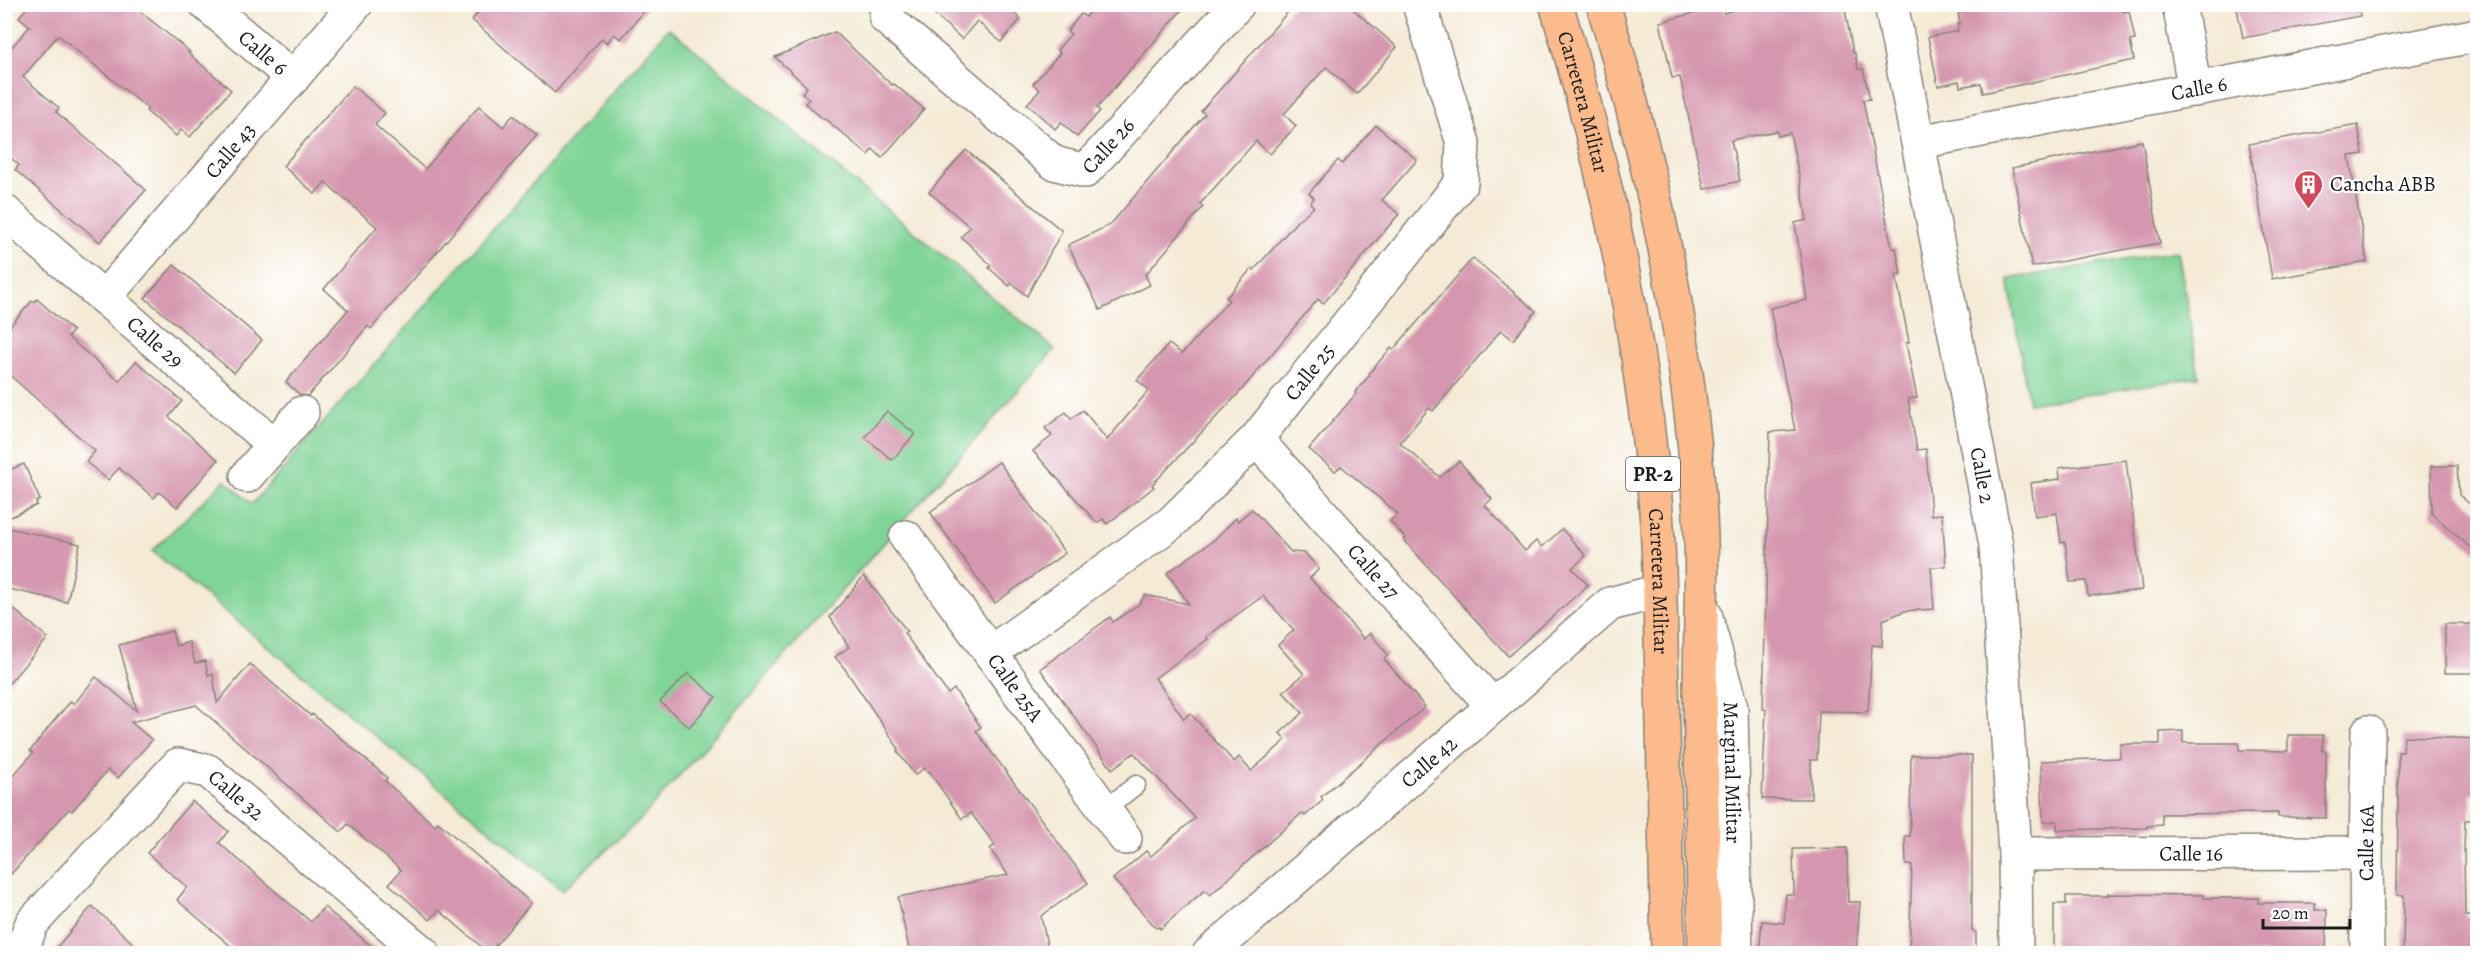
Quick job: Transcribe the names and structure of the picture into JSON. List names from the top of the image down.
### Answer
{
  "streets": {
    "main road": ["Carretera Militar", "PR-2"],
    "street": [
      "Calle 6",
      "Calle 26",
      "Calle 43",
      "Calle 29",
      "Calle 25",
      "Calle 2",
      "Calle 27",
      "Calle 25A",
      "Calle 42",
      "Marginal Militar",
      "Calle 32",
      "Calle 16A",
      "Calle 16"
    ]
  },
  "crossings": [
    ["Calle 6", "Calle 43"],
    ["Calle 6", "Calle 2"],
    ["Carretera Militar", "Calle 42"],
    ["Carretera Militar", "Marginal Militar"],
    ["Calle 43", "Calle 29"],
    ["Calle 25", "Calle 27"],
    ["Calle 25", "Calle 25A"],
    ["Calle 2", "Calle 16"],
    ["Calle 27", "Calle 42"],
    ["Calle 16A", "Calle 16"]
  ],
  "places": {
    "building": ["Cancha ABB"]
  },
  "scale_bar": "20 m"
}
